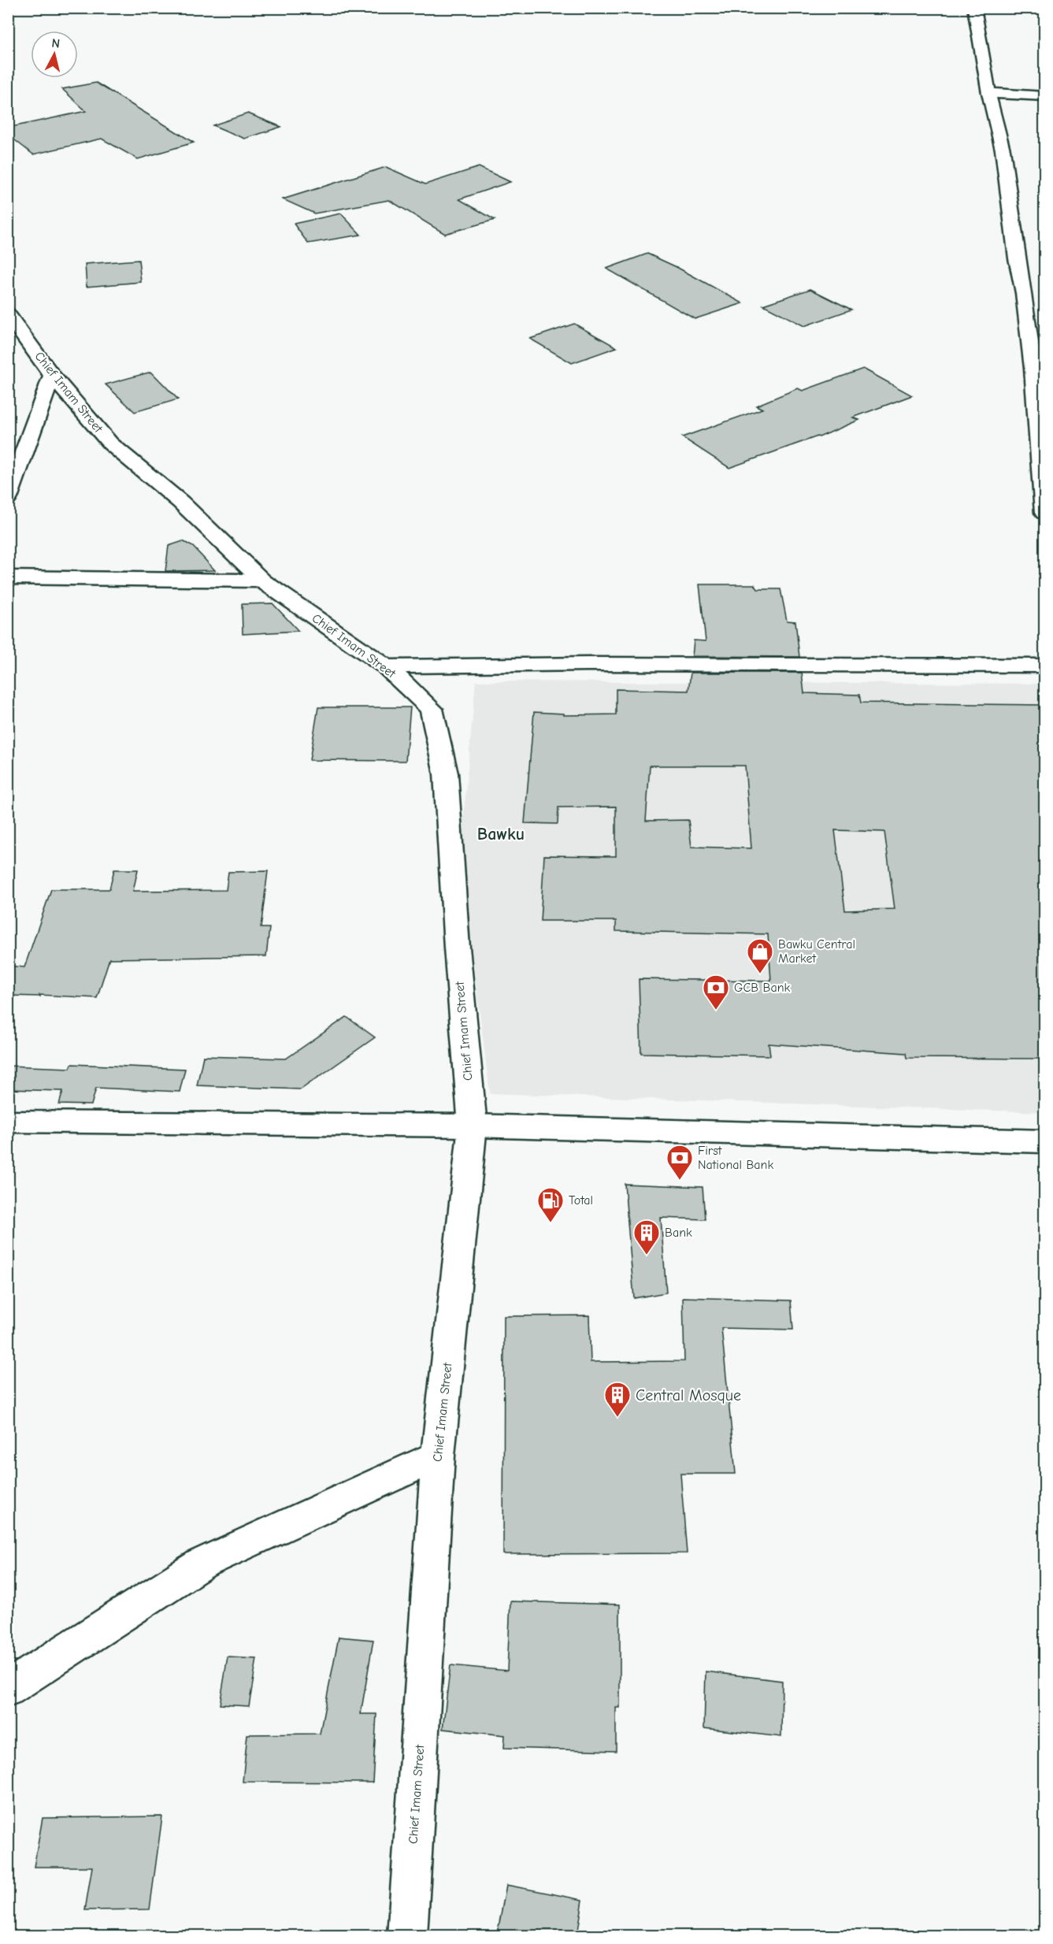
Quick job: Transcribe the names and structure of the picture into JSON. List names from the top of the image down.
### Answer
{
  "streets": {
    "main road": ["Chief Imam Street"]
  },
  "districts": ["Bawku"],
  "places": {
    "shop": ["Bawku Central Market"],
    "bank": ["GCB Bank", "First National Bank"],
    "fuel station": ["Total"],
    "building": ["Bank", "Central Mosque"]
  },
  "north": "top"
}
